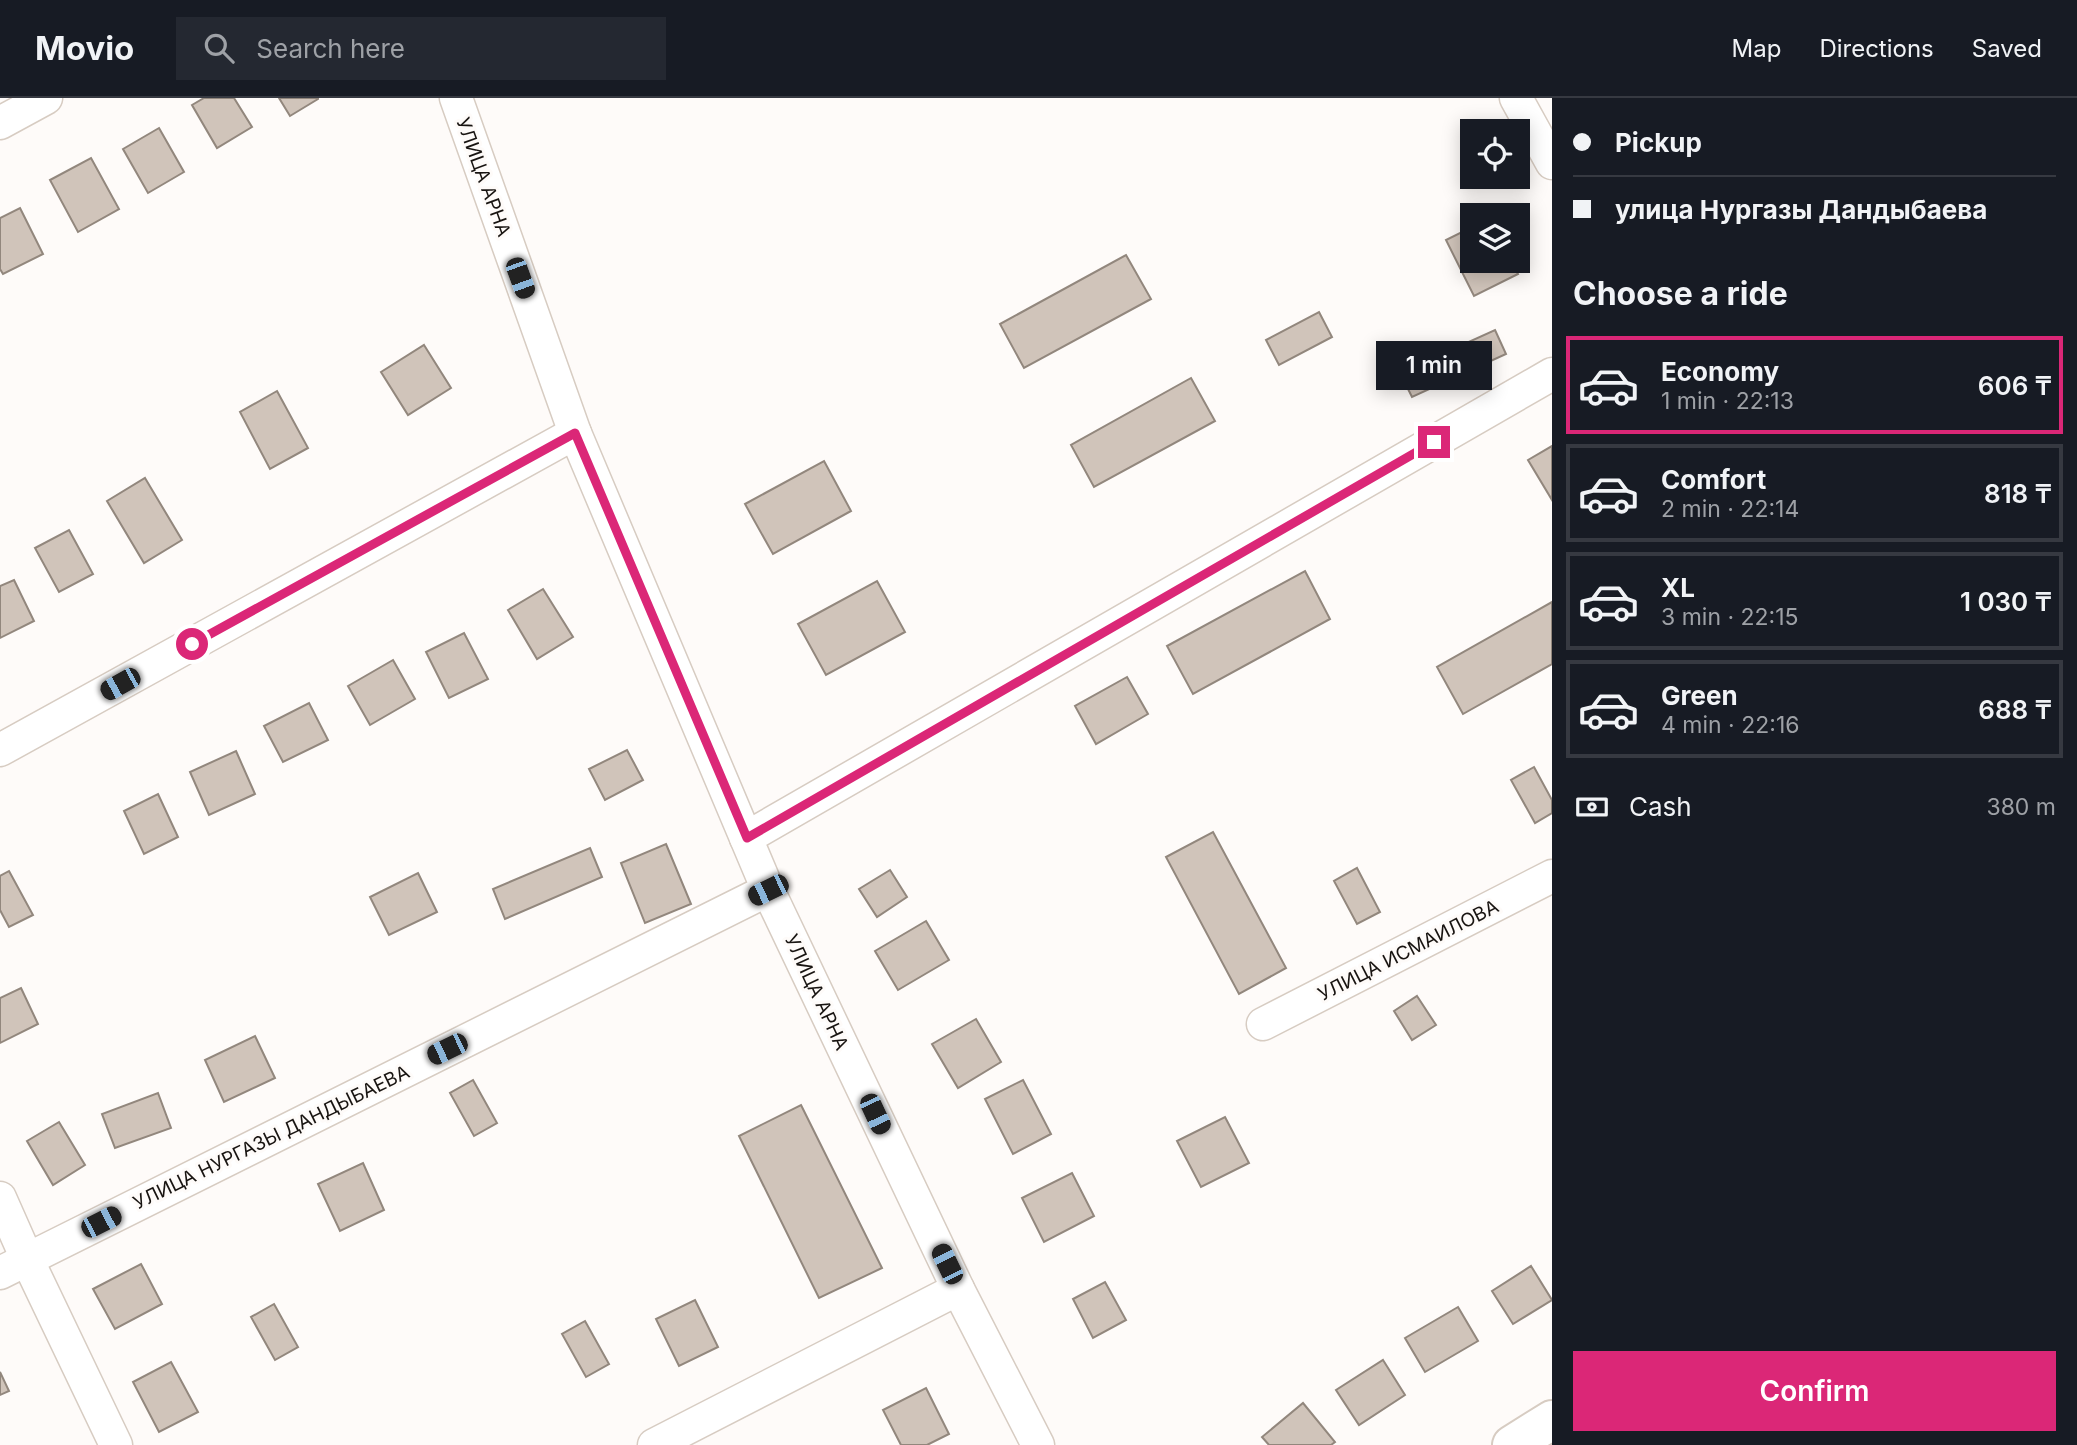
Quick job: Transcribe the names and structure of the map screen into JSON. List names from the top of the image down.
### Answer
{
  "streets": {
    "street": ["УЛИЦА АРНА", "УЛИЦА ИСМАИЛОВА", "УЛИЦА НУРГАЗЫ ДАНДЫБАЕВА"]
  },
  "crossings": [
    ["УЛИЦА АРНА", "УЛИЦА НУРГАЗЫ ДАНДЫБАЕВА"]
  ],
  "page": {
    "header": "Movio",
    "search": "Search here",
    "nav": ["Map", "Directions", "Saved"],
    "banner": ["Pickup", "улица Нургазы Дандыбаева"],
    "heading": "Choose a ride",
    "list": [
      {
        "name": "Economy",
        "note": "1 min · 22:13",
        "value": "606 ₸"
      },
      {
        "name": "Comfort",
        "note": "2 min · 22:14",
        "value": "818 ₸"
      },
      {
        "name": "XL",
        "note": "3 min · 22:15",
        "value": "1 030 ₸"
      },
      {
        "name": "Green",
        "note": "4 min · 22:16",
        "value": "688 ₸"
      }
    ],
    "bubble": "1 min",
    "pay": ["Cash", "380 m"],
    "buttons": "Confirm"
  }
}
